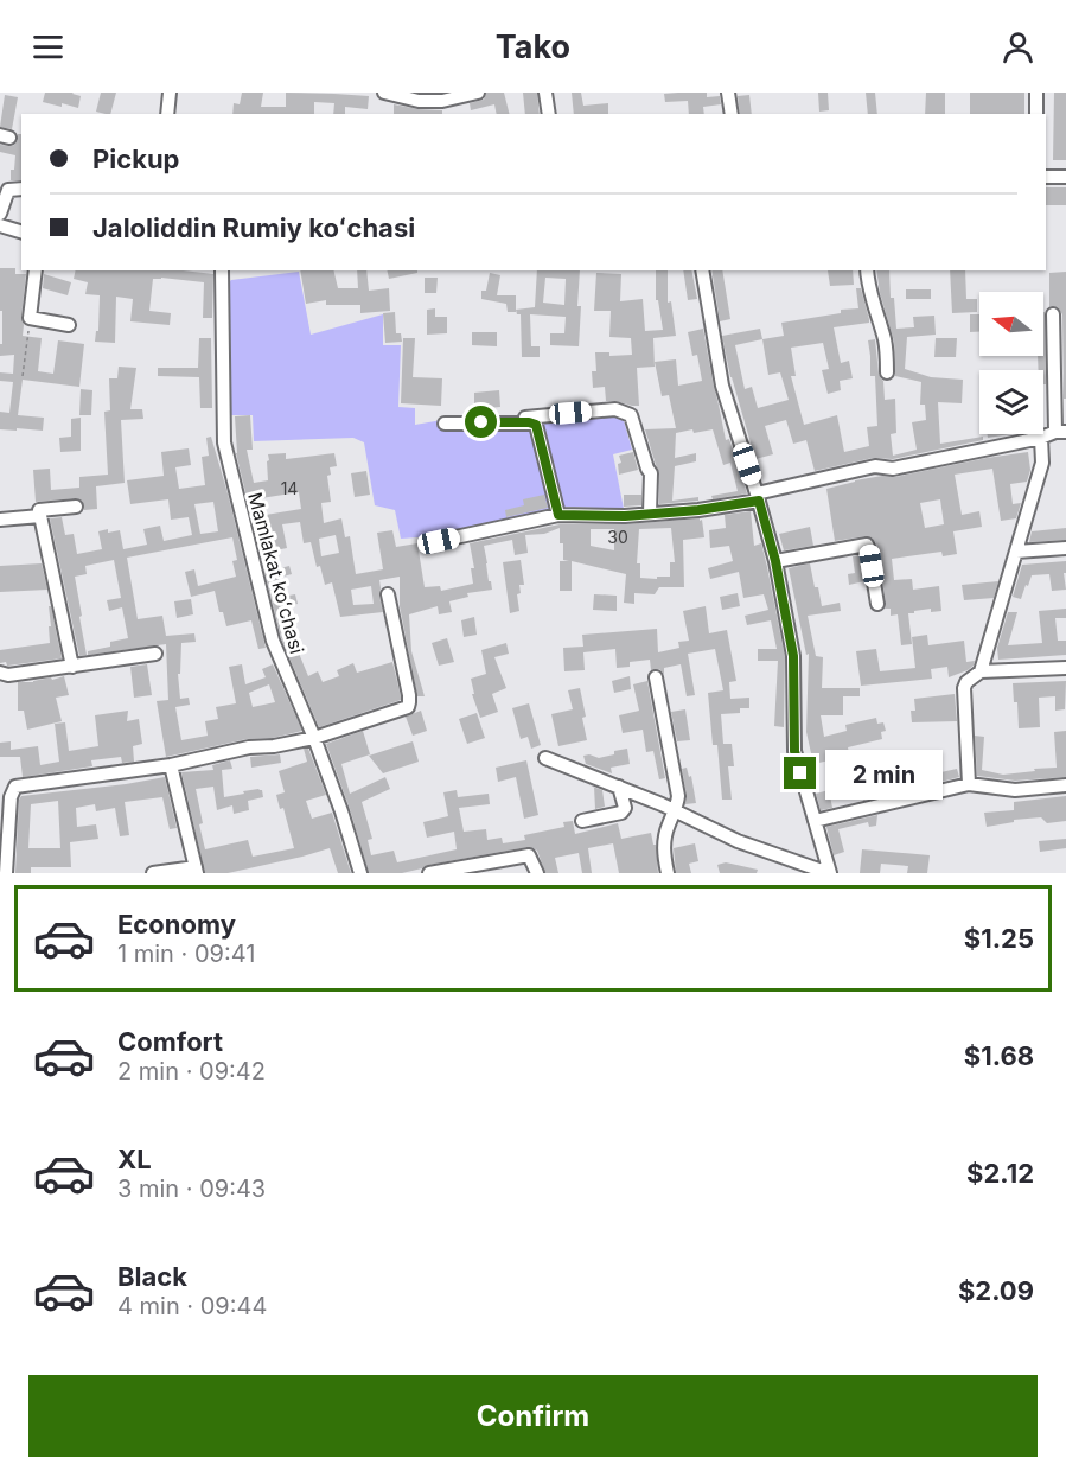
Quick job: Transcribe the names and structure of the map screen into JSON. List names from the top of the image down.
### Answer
{
  "streets": {
    "street": ["Mamlakat koʻchasi"]
  },
  "house_numbers": ["14", "30"],
  "north": "left",
  "page": {
    "header": "Tako",
    "banner": ["Pickup", "Jaloliddin Rumiy koʻchasi"],
    "bubble": "2 min",
    "list": [
      {
        "name": "Economy",
        "note": "1 min · 09:41",
        "value": "$1.25"
      },
      {
        "name": "Comfort",
        "note": "2 min · 09:42",
        "value": "$1.68"
      },
      {
        "name": "XL",
        "note": "3 min · 09:43",
        "value": "$2.12"
      },
      {
        "name": "Black",
        "note": "4 min · 09:44",
        "value": "$2.09"
      }
    ],
    "buttons": "Confirm"
  }
}
